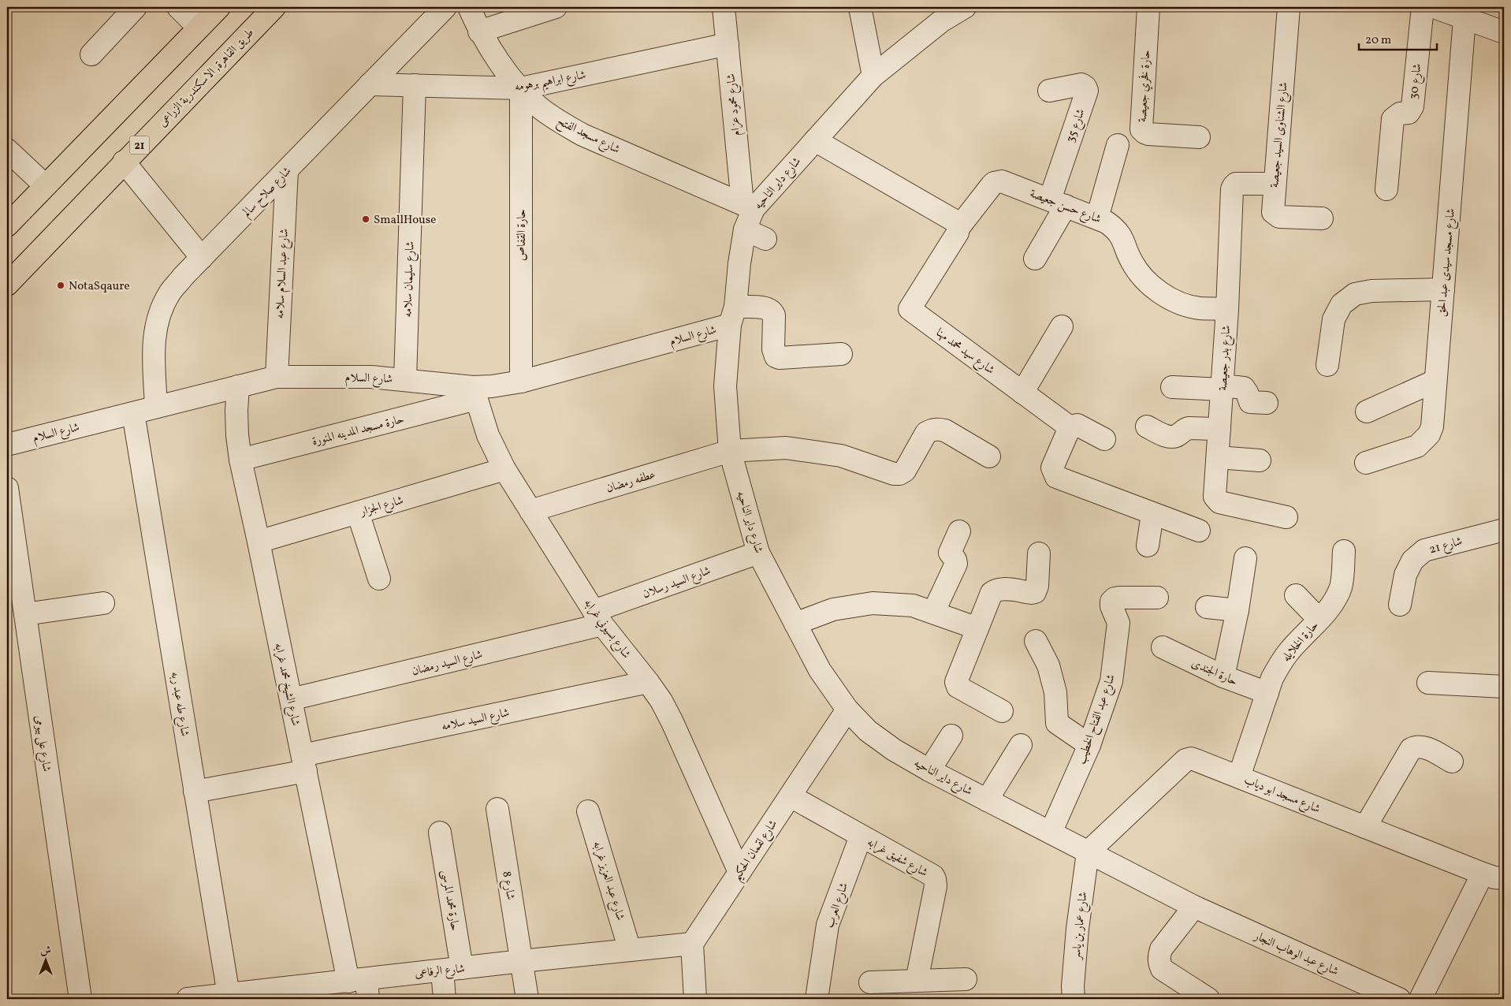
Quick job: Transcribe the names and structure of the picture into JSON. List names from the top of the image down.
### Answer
{
  "streets": {
    "highway": ["طريق القاهرة, الاسكندرية الزراعى", "21"],
    "street": [
      "شارع ابراهيم برهومه",
      "شارع 30",
      "حارة فخري جعيصة",
      "شارع محمود عزام",
      "شارع 35",
      "شارع مسجد الفتح",
      "شارع الشناوى السيد جعيصة",
      "شارع داير الناحيه",
      "شارع صلاح سالم",
      "شارع حسن جعيصة",
      "حارة القفاص",
      "شارع مسجد سيدى عبد الحق",
      "شارع عبد السلام سلامه",
      "شارع سليمان سلامه",
      "شارع السلام",
      "شارع سيد محمد مهنا",
      "شارع بدر جعيصة",
      "حارة مسجد المدينه المنورة",
      "عطفه رمضان",
      "شارع الجزار",
      "شارع 21",
      "شارع السيد رسلان",
      "شارع بسيوني غرابه",
      "حارة الخلايله",
      "شارع السيد رمضان",
      "حارة الجندى",
      "شارع الشيخ محمد غرابه",
      "شارع طه عبد ربه",
      "شارع السيد سلامه",
      "شارع عبد الفتاح الخطيب",
      "شارع على بيومى",
      "شارع مسجد ابو دياب",
      "شارع لقمان الحكيم",
      "شارع شفيق غرابه",
      "شارع عبد العزيز غرابه",
      "شارع 8",
      "حارة محمد المرسى",
      "شارع العرب",
      "شارع عمار بن ياسر",
      "شارع عبد الوهاب النجار",
      "شارع الرفاعى"
    ]
  },
  "crossings": [
    ["شارع ابراهيم برهومه", "شارع محمود عزام"],
    ["شارع ابراهيم برهومه", "شارع مسجد الفتح"],
    ["شارع ابراهيم برهومه", "شارع صلاح سالم"],
    ["شارع ابراهيم برهومه", "حارة القفاص"],
    ["شارع ابراهيم برهومه", "شارع سليمان سلامه"],
    ["شارع محمود عزام", "شارع مسجد الفتح"],
    ["شارع محمود عزام", "شارع داير الناحيه"],
    ["شارع 35", "شارع حسن جعيصة"],
    ["شارع مسجد الفتح", "شارع داير الناحيه"],
    ["شارع مسجد الفتح", "حارة القفاص"],
    ["شارع الشناوى السيد جعيصة", "شارع بدر جعيصة"],
    ["شارع داير الناحيه", "شارع السلام"],
    ["شارع داير الناحيه", "عطفه رمضان"],
    ["شارع داير الناحيه", "شارع السيد رسلان"],
    ["شارع داير الناحيه", "شارع عبد الفتاح الخطيب"],
    ["شارع داير الناحيه", "شارع مسجد ابو دياب"],
    ["شارع داير الناحيه", "شارع لقمان الحكيم"],
    ["شارع داير الناحيه", "شارع عمار بن ياسر"],
    ["شارع داير الناحيه", "شارع عبد الوهاب النجار"],
    ["شارع صلاح سالم", "شارع عبد السلام سلامه"],
    ["شارع صلاح سالم", "شارع السلام"],
    ["شارع حسن جعيصة", "شارع سيد محمد مهنا"],
    ["شارع حسن جعيصة", "شارع بدر جعيصة"],
    ["حارة القفاص", "شارع السلام"],
    ["شارع عبد السلام سلامه", "شارع السلام"],
    ["شارع سليمان سلامه", "شارع السلام"],
    ["شارع السلام", "حارة مسجد المدينه المنورة"],
    ["شارع السلام", "شارع بسيوني غرابه"],
    ["شارع السلام", "شارع الشيخ محمد غرابه"],
    ["شارع السلام", "شارع طه عبد ربه"],
    ["حارة مسجد المدينه المنورة", "شارع بسيوني غرابه"],
    ["حارة مسجد المدينه المنورة", "شارع الشيخ محمد غرابه"],
    ["عطفه رمضان", "شارع بسيوني غرابه"],
    ["شارع الجزار", "شارع بسيوني غرابه"],
    ["شارع الجزار", "شارع الشيخ محمد غرابه"],
    ["شارع السيد رسلان", "شارع بسيوني غرابه"],
    ["شارع السيد رسلان", "شارع السيد رمضان"],
    ["شارع بسيوني غرابه", "شارع السيد رمضان"],
    ["شارع بسيوني غرابه", "شارع السيد سلامه"],
    ["شارع بسيوني غرابه", "شارع لقمان الحكيم"],
    ["حارة الخلايله", "حارة الجندى"],
    ["حارة الخلايله", "شارع مسجد ابو دياب"],
    ["شارع السيد رمضان", "شارع الشيخ محمد غرابه"],
    ["شارع الشيخ محمد غرابه", "شارع السيد سلامه"],
    ["شارع الشيخ محمد غرابه", "شارع الرفاعى"],
    ["شارع طه عبد ربه", "شارع السيد سلامه"],
    ["شارع طه عبد ربه", "شارع الرفاعى"],
    ["شارع مسجد ابو دياب", "شارع عمار بن ياسر"],
    ["شارع لقمان الحكيم", "شارع شفيق غرابه"],
    ["شارع لقمان الحكيم", "شارع الرفاعى"],
    ["شارع شفيق غرابه", "شارع العرب"],
    ["شارع عبد العزيز غرابه", "شارع الرفاعى"],
    ["شارع 8", "شارع الرفاعى"],
    ["حارة محمد المرسى", "شارع الرفاعى"]
  ],
  "places": ["SmallHouse", "NotaSqaure"],
  "scale_bar": "20 m",
  "north": "top"
}
